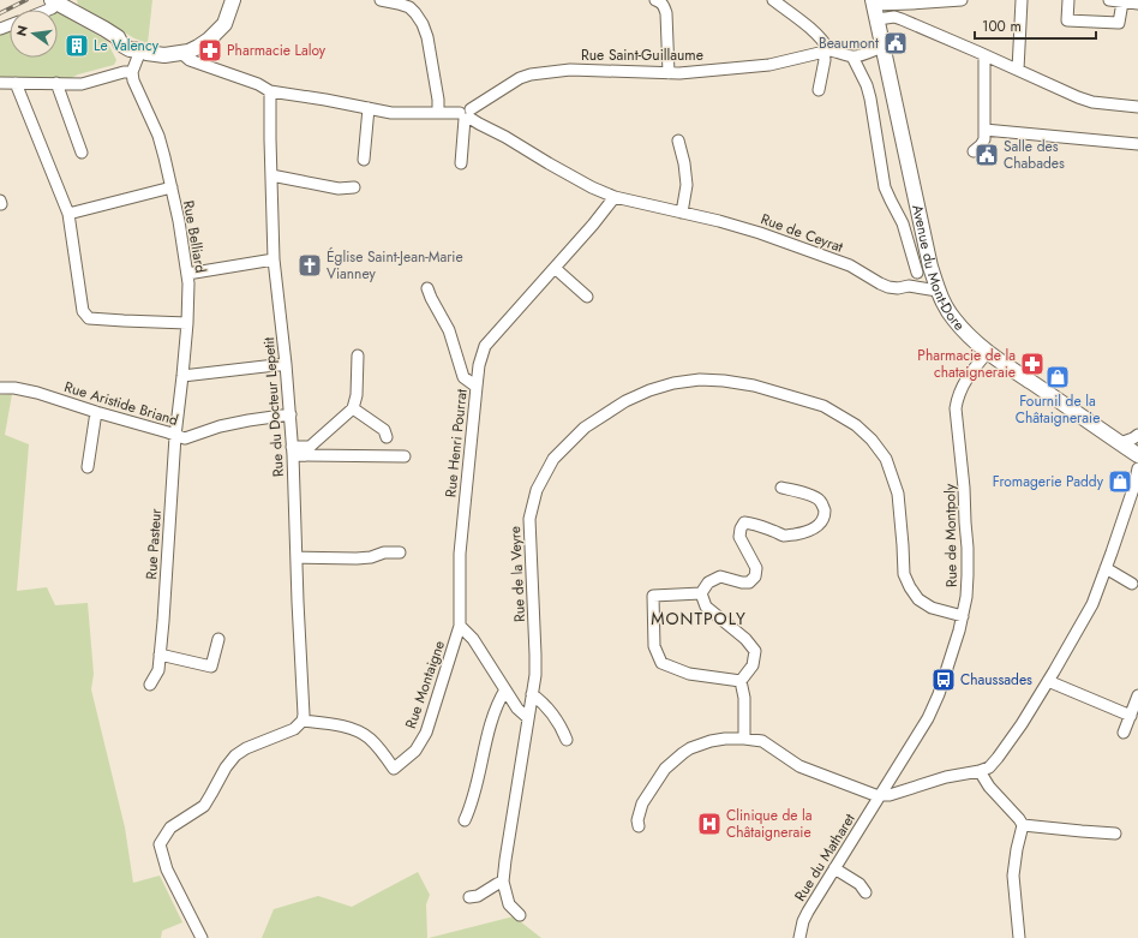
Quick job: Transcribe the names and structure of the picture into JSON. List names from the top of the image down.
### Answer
{
  "streets": {
    "main road": ["Avenue du Mont-Dore"],
    "street": [
      "Rue Saint-Guillaume",
      "Rue de Ceyrat",
      "Rue Belliard",
      "Rue Aristide Briand",
      "Rue du Docteur Lepetit",
      "Rue Henri Pourrat",
      "Rue de Montpoly",
      "Rue Pasteur",
      "Rue de la Veyre",
      "Rue Montaigne",
      "Rue du Matharet"
    ]
  },
  "crossings": [
    ["Rue Saint-Guillaume", "Rue de Ceyrat"],
    ["Rue de Ceyrat", "Avenue du Mont-Dore"],
    ["Rue de Ceyrat", "Rue Henri Pourrat"],
    ["Rue Belliard", "Rue Aristide Briand"],
    ["Rue Belliard", "Rue Pasteur"],
    ["Avenue du Mont-Dore", "Rue de Montpoly"],
    ["Rue Aristide Briand", "Rue du Docteur Lepetit"],
    ["Rue Aristide Briand", "Rue Pasteur"],
    ["Rue du Docteur Lepetit", "Rue Montaigne"],
    ["Rue Henri Pourrat", "Rue Montaigne"],
    ["Rue de Montpoly", "Rue de la Veyre"],
    ["Rue de Montpoly", "Rue du Matharet"]
  ],
  "districts": ["MONTPOLY"],
  "places": {
    "public building": ["Beaumont", "Salle des Chabades"],
    "building": ["Le Valency"],
    "pharmacy": ["Pharmacie Laloy", "Pharmacie de la chataigneraie"],
    "church": ["Église Saint-Jean-Marie Vianney"],
    "shop": ["Fournil de la Châtaigneraie", "Fromagerie Paddy"],
    "bus stop": ["Chaussades"],
    "hospital": ["Clinique de la Châtaigneraie"]
  },
  "scale_bar": "100 m",
  "north": "left"
}
